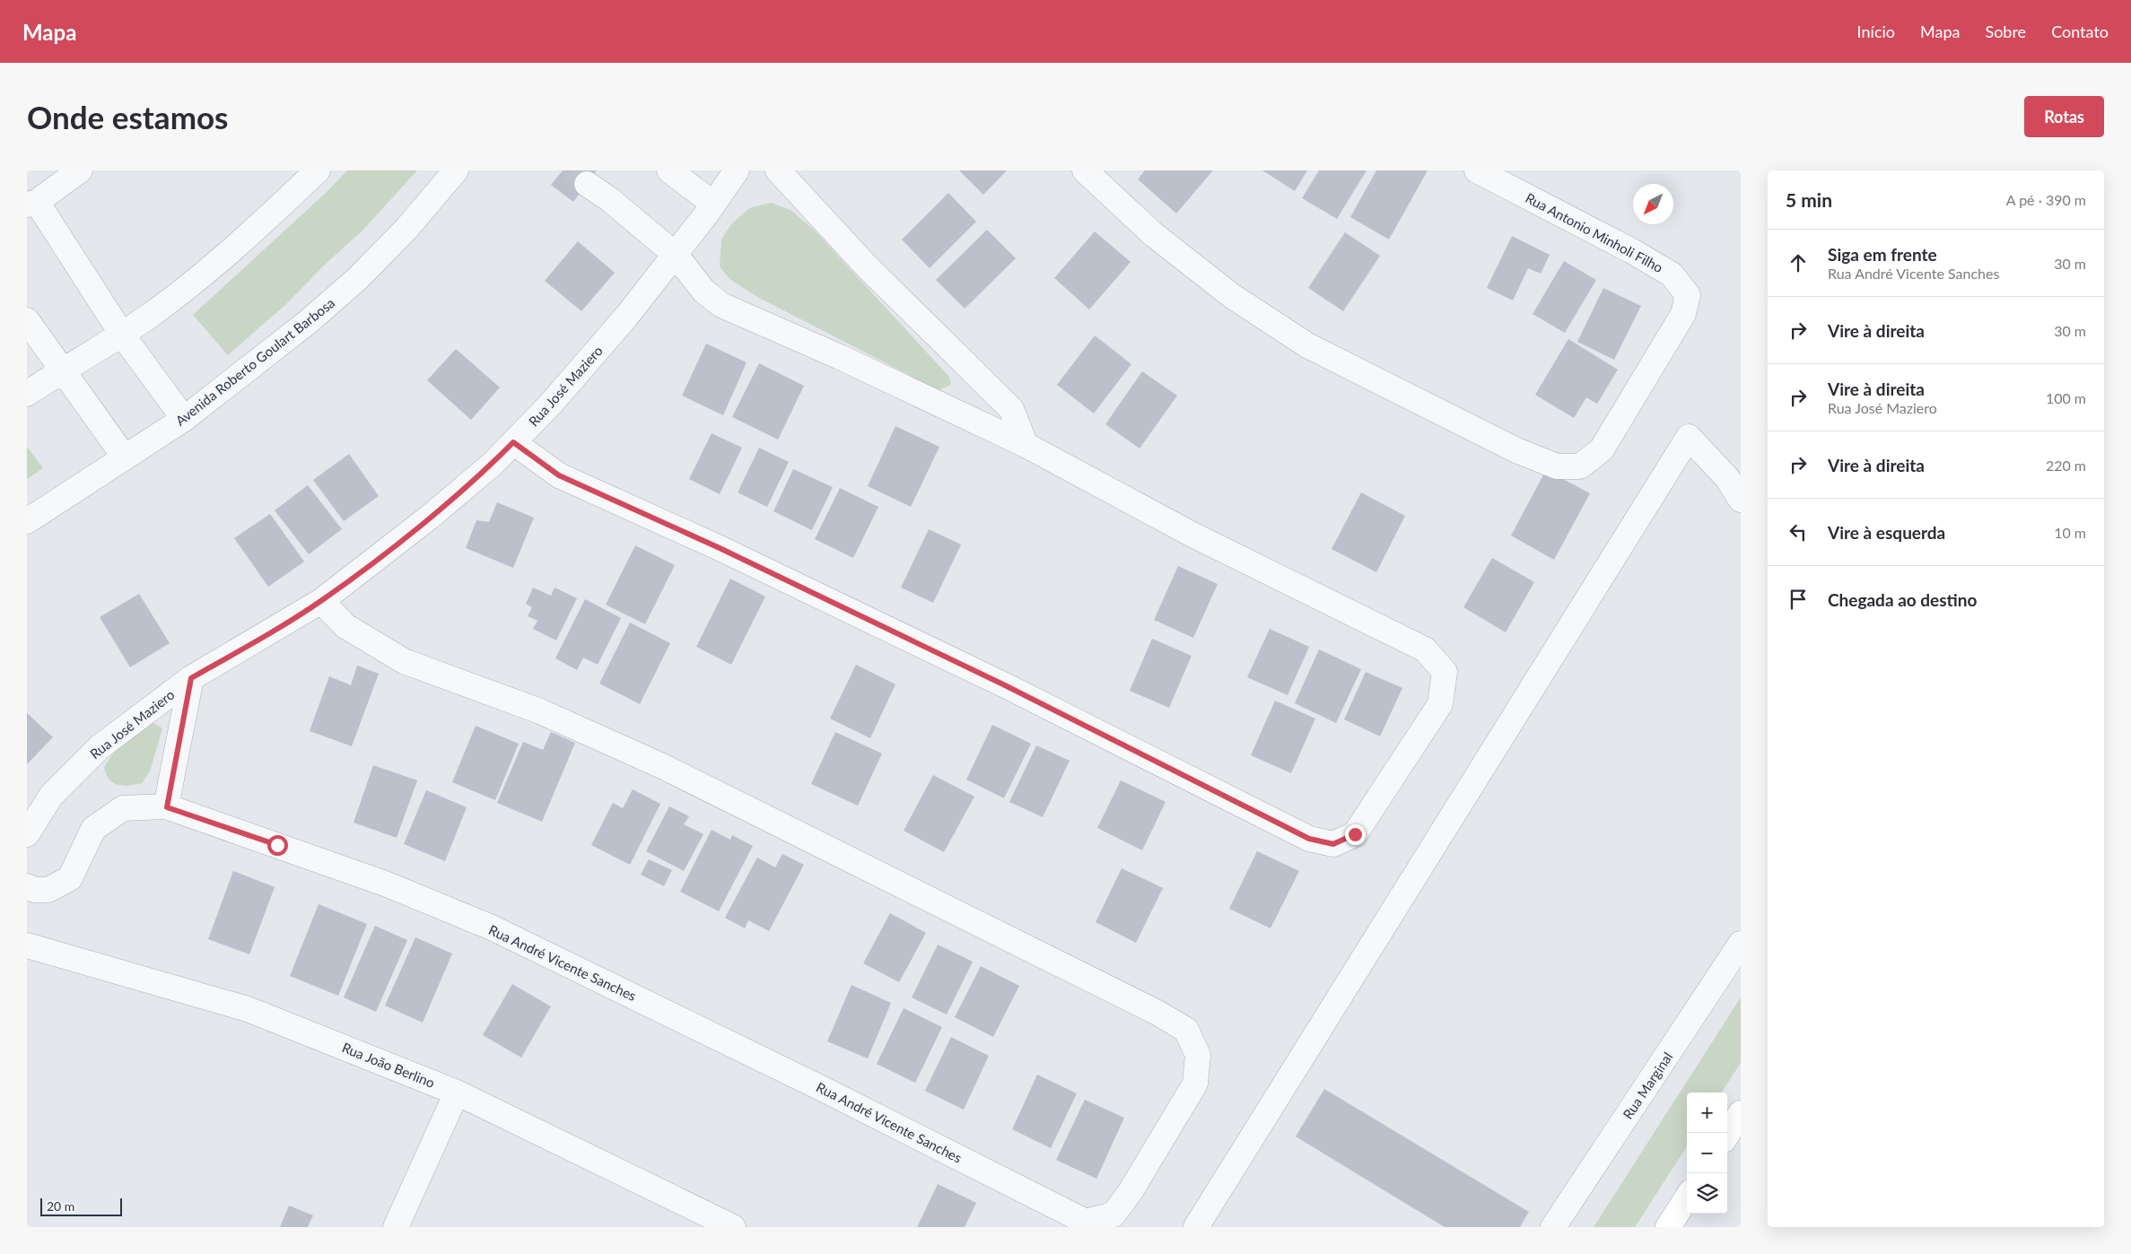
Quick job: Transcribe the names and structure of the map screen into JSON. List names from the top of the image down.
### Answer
{
  "streets": {
    "street": [
      "Rua Antonio Minholi Filho",
      "Avenida Roberto Goulart Barbosa",
      "Rua José Maziero",
      "Rua André Vicente Sanches",
      "Rua João Berlino",
      "Rua Marginal"
    ]
  },
  "crossings": [
    ["Rua José Maziero", "Rua André Vicente Sanches"]
  ],
  "scale_bar": "20 m",
  "north": "bottom left",
  "page": {
    "header": "Mapa",
    "nav": [
      "Início",
      "Mapa",
      "Sobre",
      "Contato"
    ],
    "buttons": "Rotas",
    "title": "Onde estamos",
    "heading": ["5 min", "A pé · 390 m"],
    "list": [
      ["Siga em frente", "Rua André Vicente Sanches", "30 m"],
      ["Vire à direita", "30 m"],
      ["Vire à direita", "Rua José Maziero", "100 m"],
      ["Vire à direita", "220 m"],
      ["Vire à esquerda", "10 m"],
      "Chegada ao destino"
    ],
    "map_buttons": ["+", "−"],
    "scale": "20 m"
  }
}
